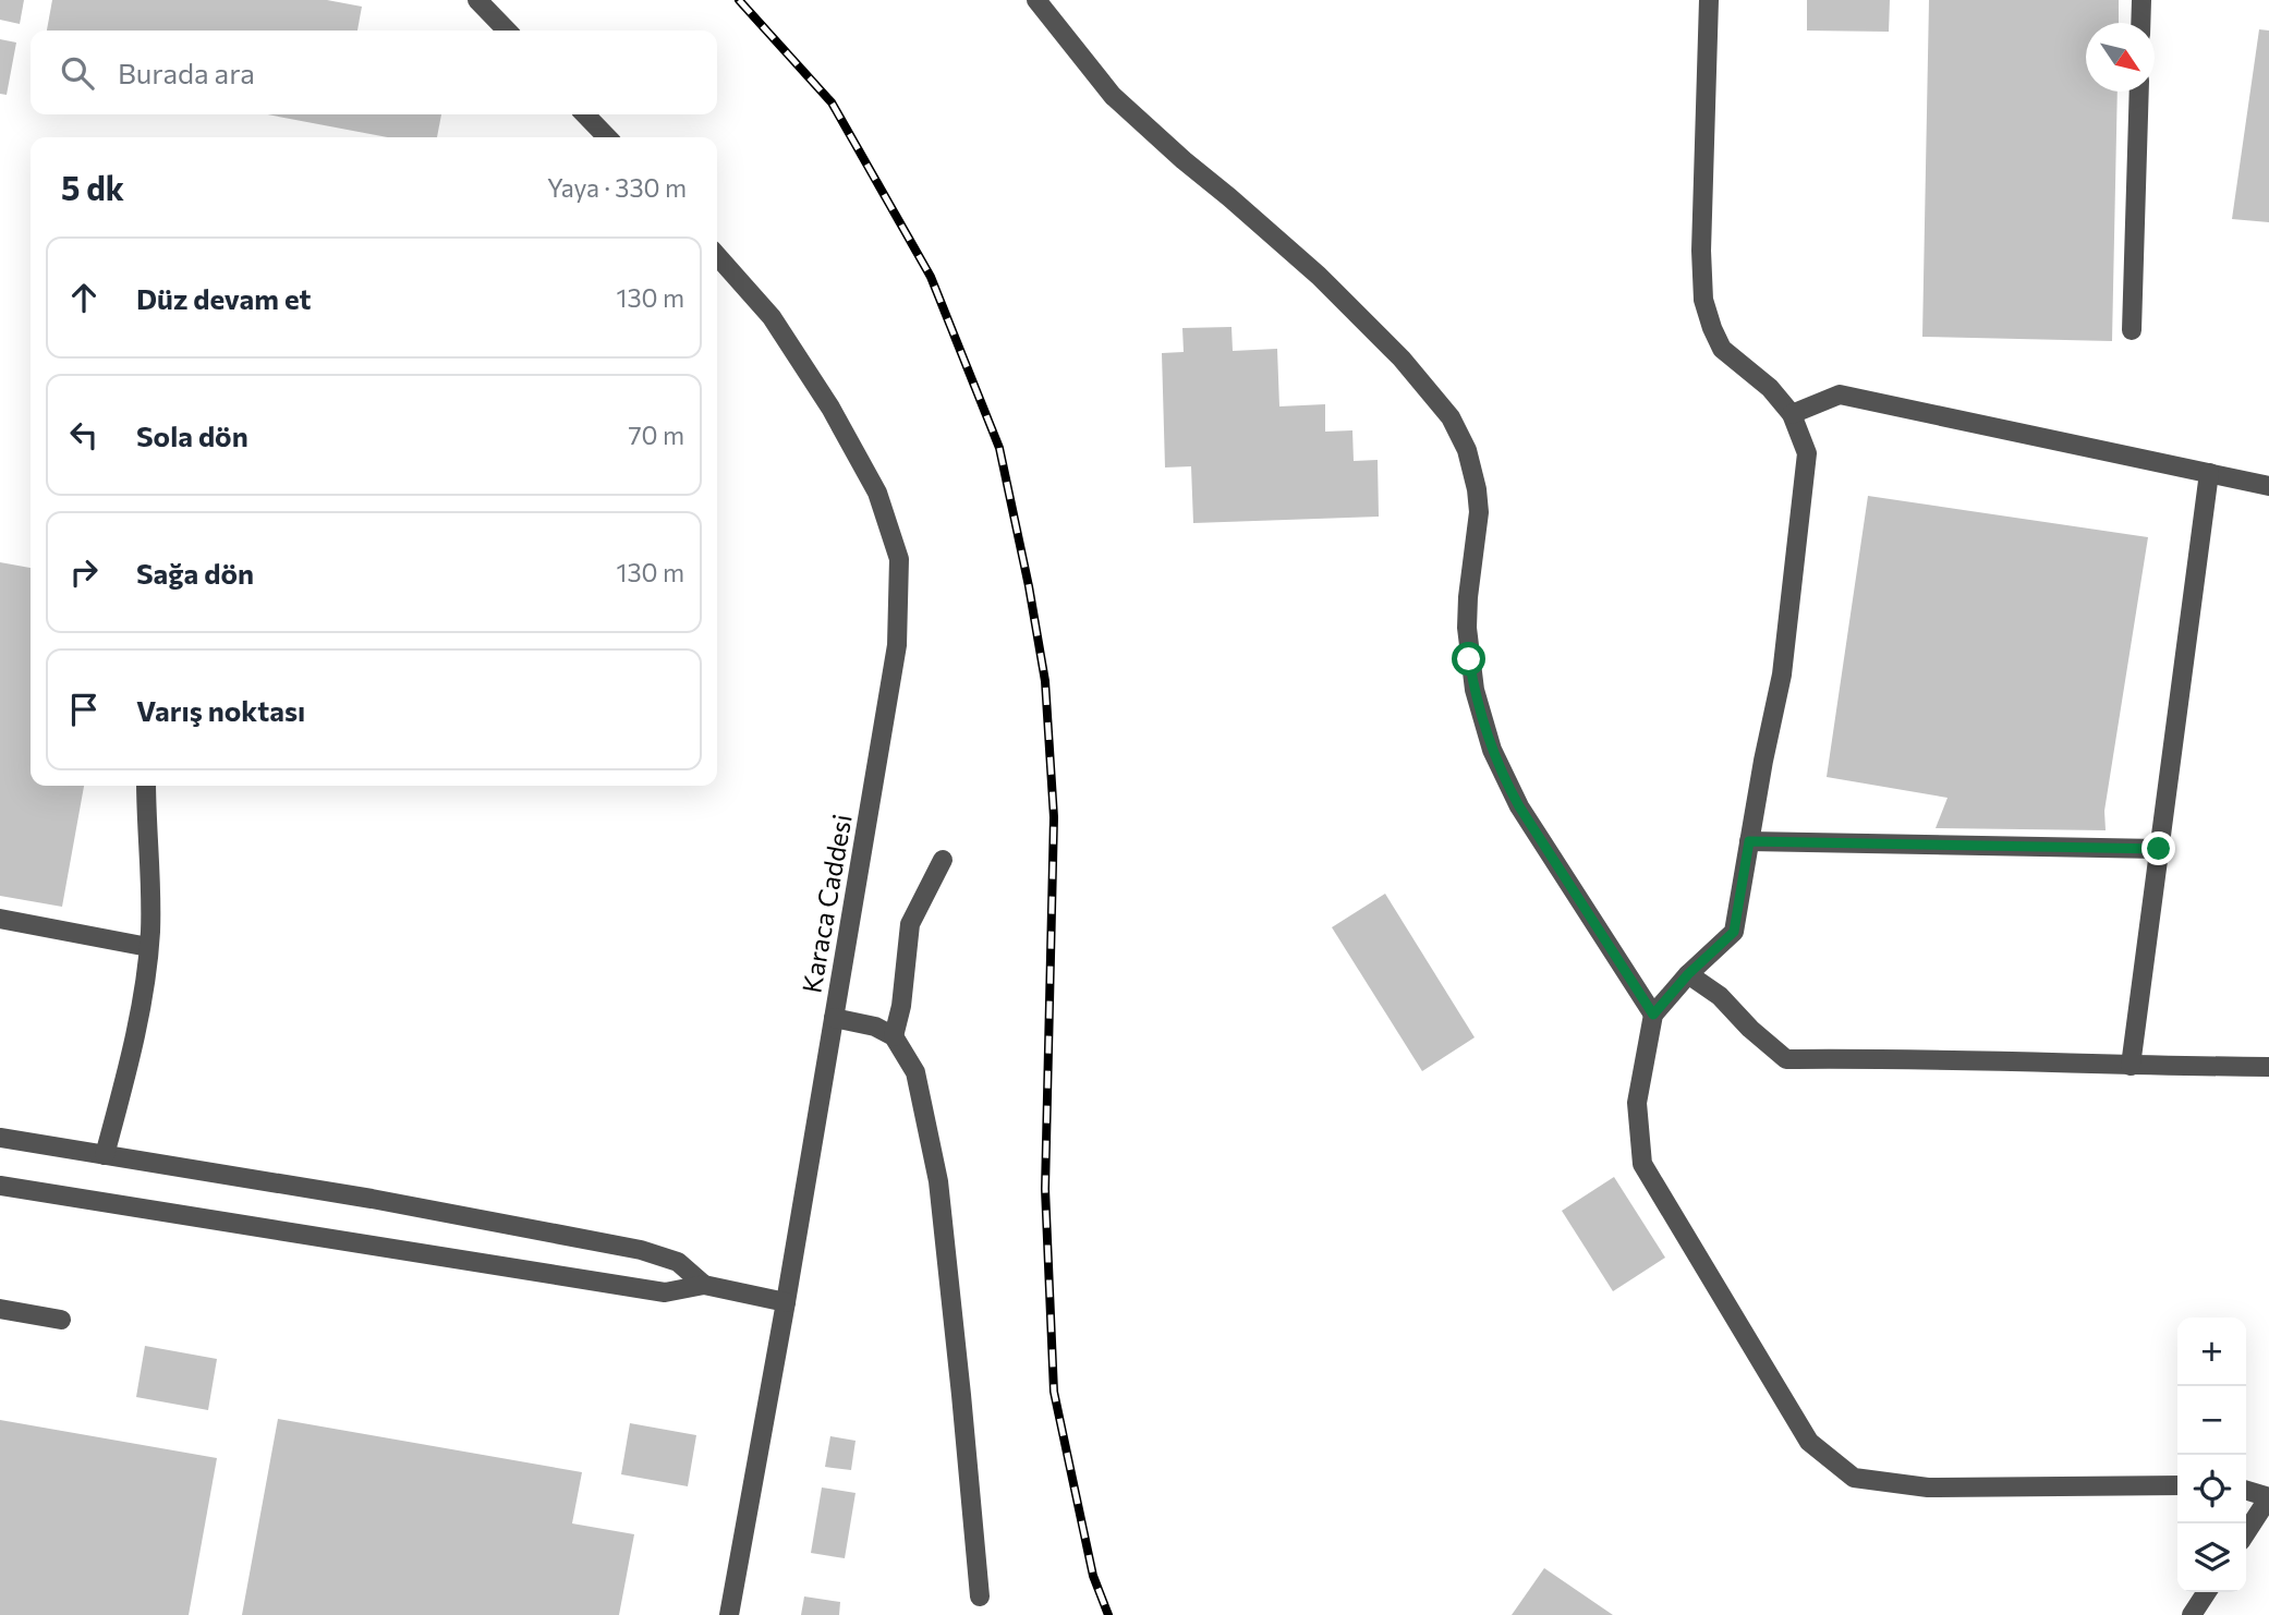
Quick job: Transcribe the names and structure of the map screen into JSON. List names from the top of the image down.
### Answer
{
  "streets": {
    "street": ["Karaca Caddesi"]
  },
  "north": "bottom right",
  "page": {
    "search": "Burada ara",
    "heading": ["5 dk", "Yaya · 330 m"],
    "list": [
      ["Düz devam et", "130 m"],
      ["Sola dön", "70 m"],
      ["Sağa dön", "130 m"],
      "Varış noktası"
    ],
    "map_buttons": ["+", "−"]
  }
}
